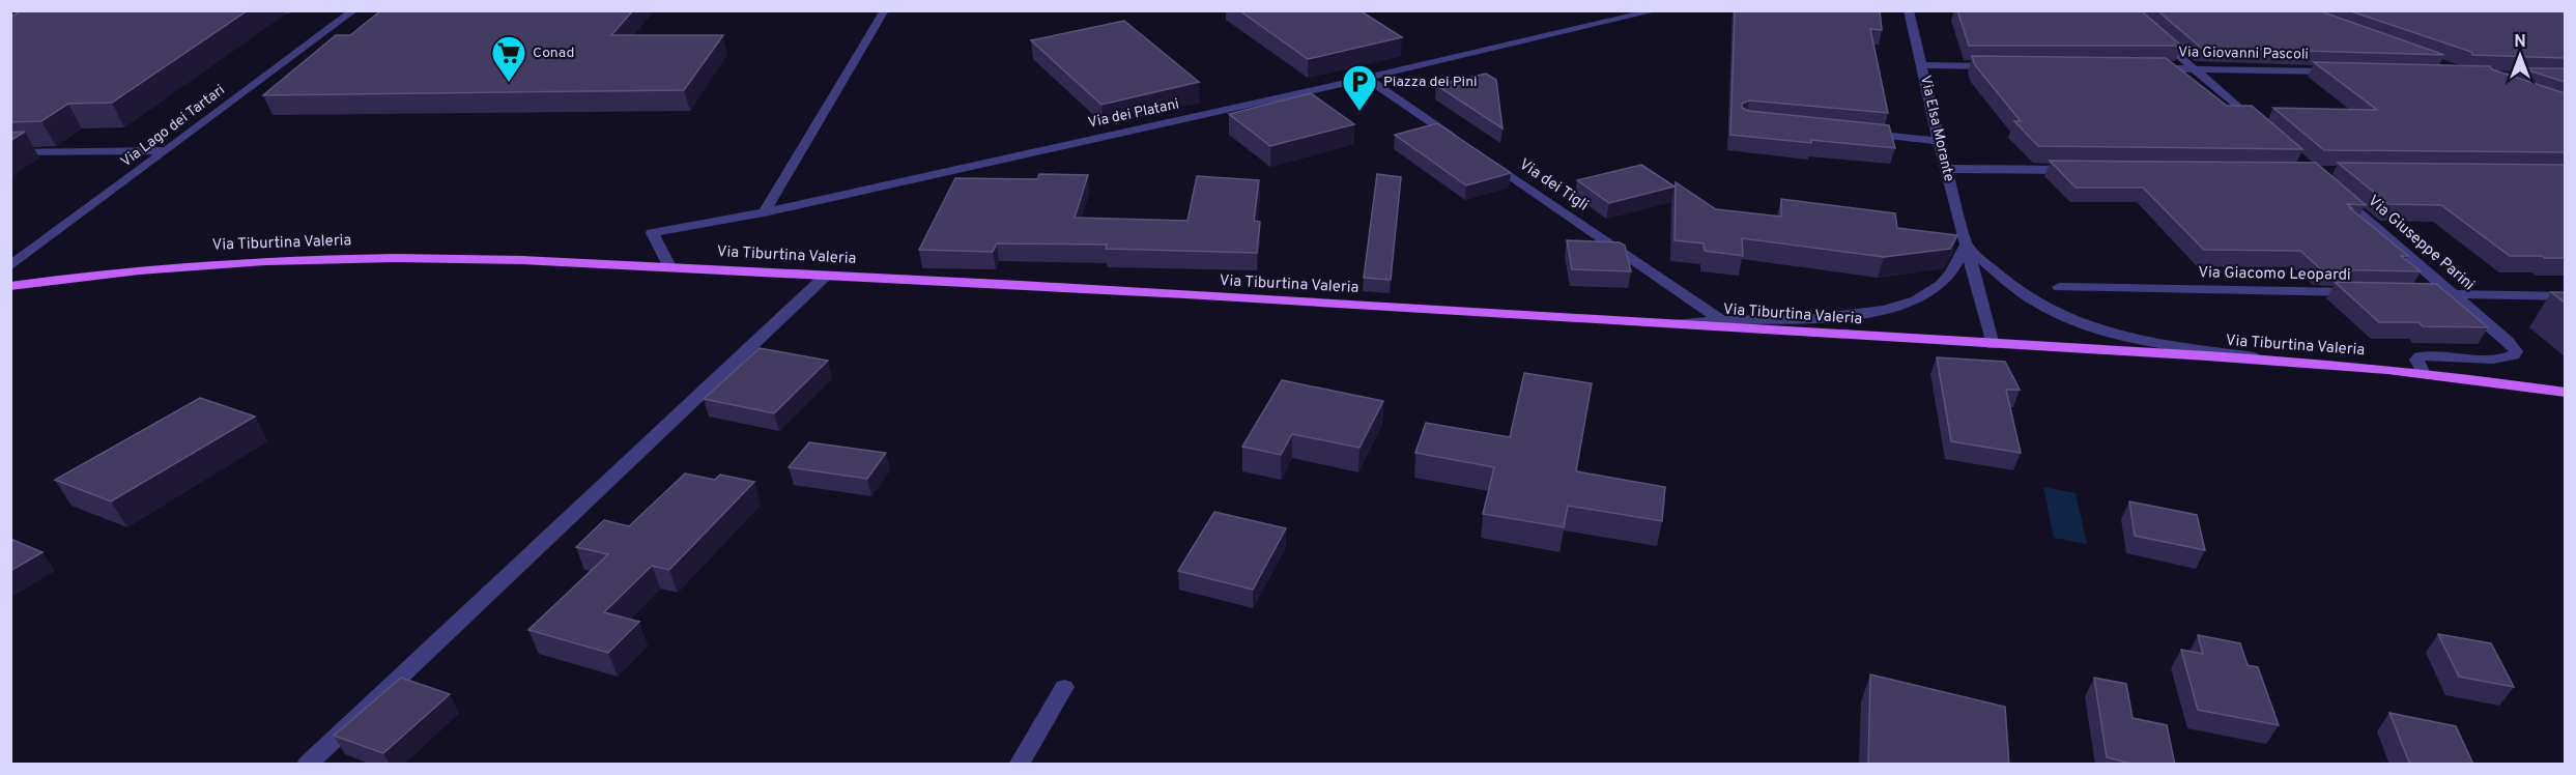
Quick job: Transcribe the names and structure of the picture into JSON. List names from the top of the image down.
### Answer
{
  "streets": {
    "main road": ["Via Tiburtina Valeria"],
    "street": [
      "Via Giovanni Pascoli",
      "Via dei Platani",
      "Via Lago dei Tartari",
      "Via Elsa Morante",
      "Via dei Tigli",
      "Via Giuseppe Parini",
      "Via Giacomo Leopardi"
    ]
  },
  "crossings": [
    ["Via dei Platani", "Via Tiburtina Valeria"],
    ["Via Elsa Morante", "Via Tiburtina Valeria"],
    ["Via Tiburtina Valeria", "Via Giuseppe Parini"]
  ],
  "places": {
    "supermarket": ["Conad"],
    "parking": ["Piazza dei Pini"]
  },
  "north": "top"
}
